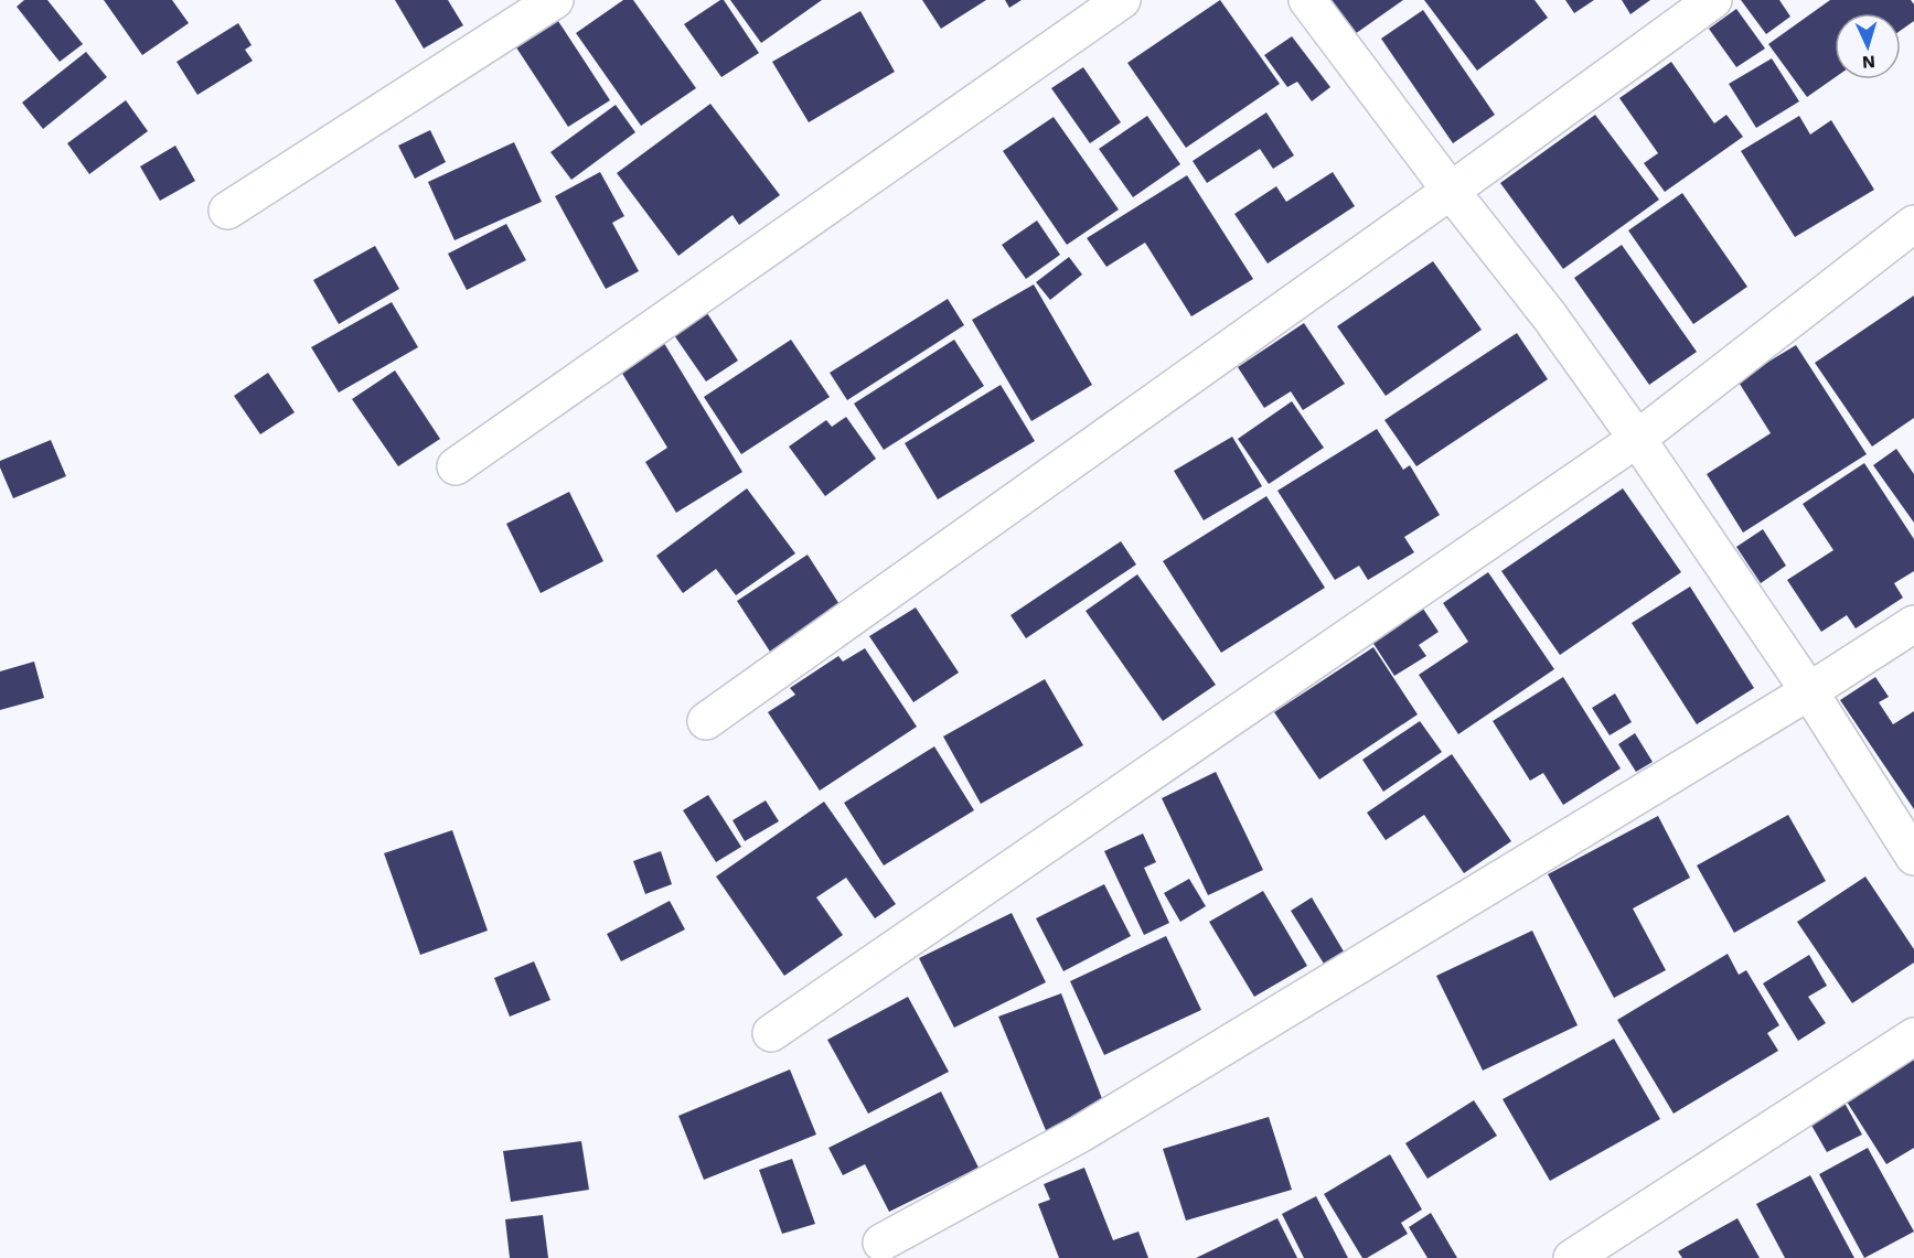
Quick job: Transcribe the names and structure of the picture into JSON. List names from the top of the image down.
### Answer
{
  "north": "bottom"
}
